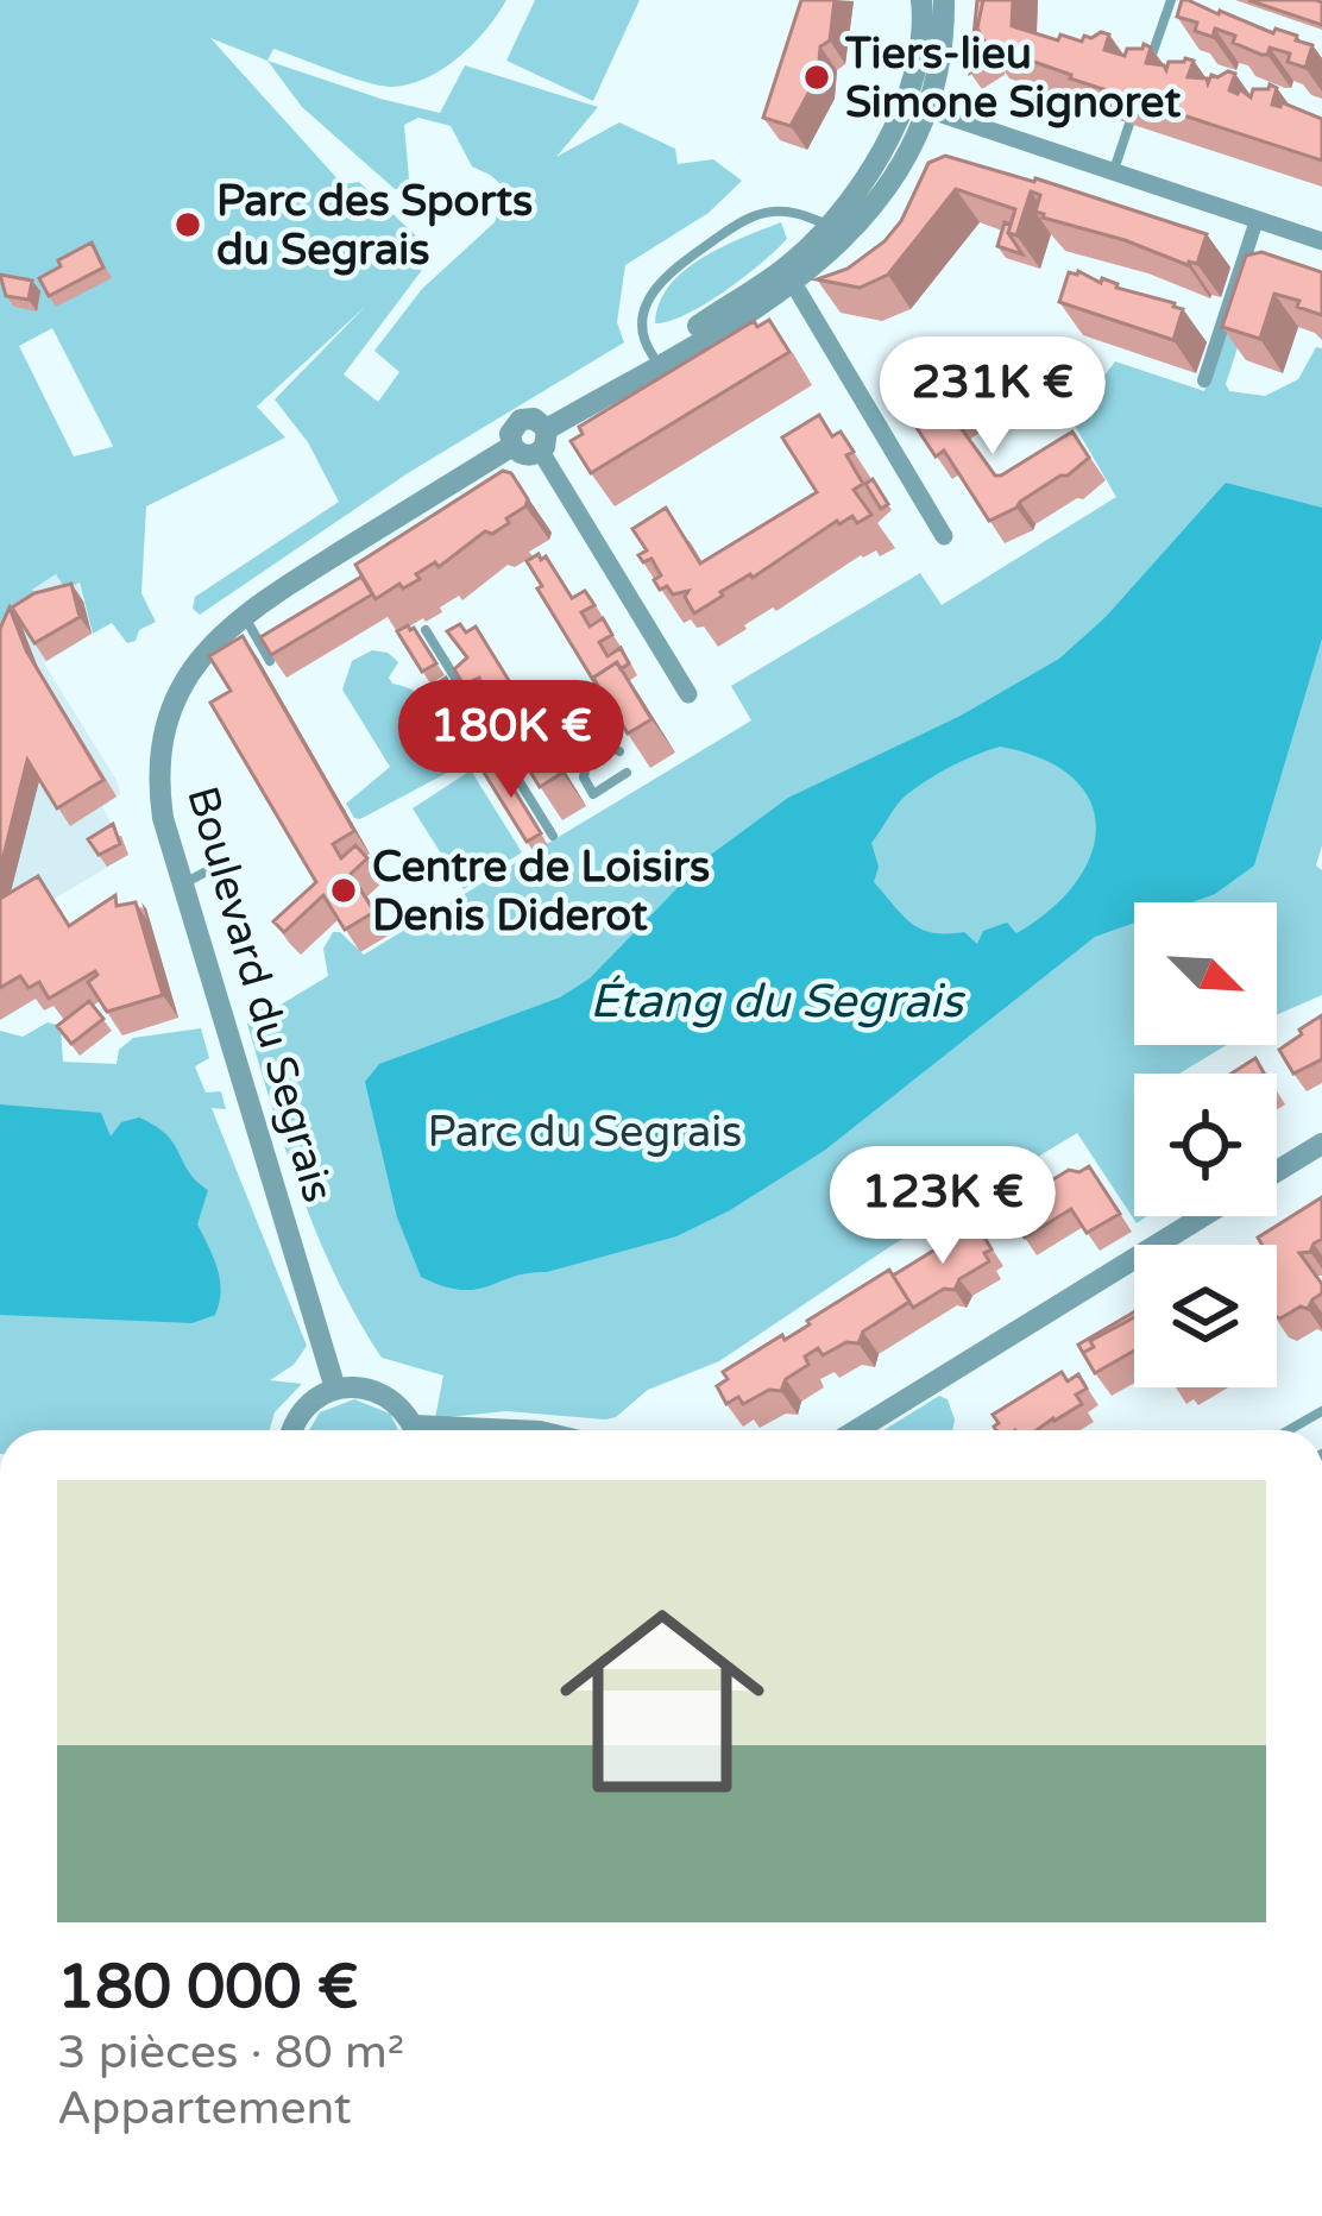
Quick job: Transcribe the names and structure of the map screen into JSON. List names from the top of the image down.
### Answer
{
  "streets": {
    "street": ["Boulevard du Segrais"]
  },
  "water": ["Étang du Segrais"],
  "parks": ["Parc du Segrais"],
  "places": ["Tiers-lieu Simone Signoret", "Parc des Sports du Segrais", "Centre de Loisirs Denis Diderot"],
  "north": "bottom right",
  "page": {
    "price": ["231K €", "180K €", "123K €"],
    "list": [
      {
        "name": "180 000 €",
        "note": "3 pièces · 80 m² · Appartement"
      }
    ]
  }
}
